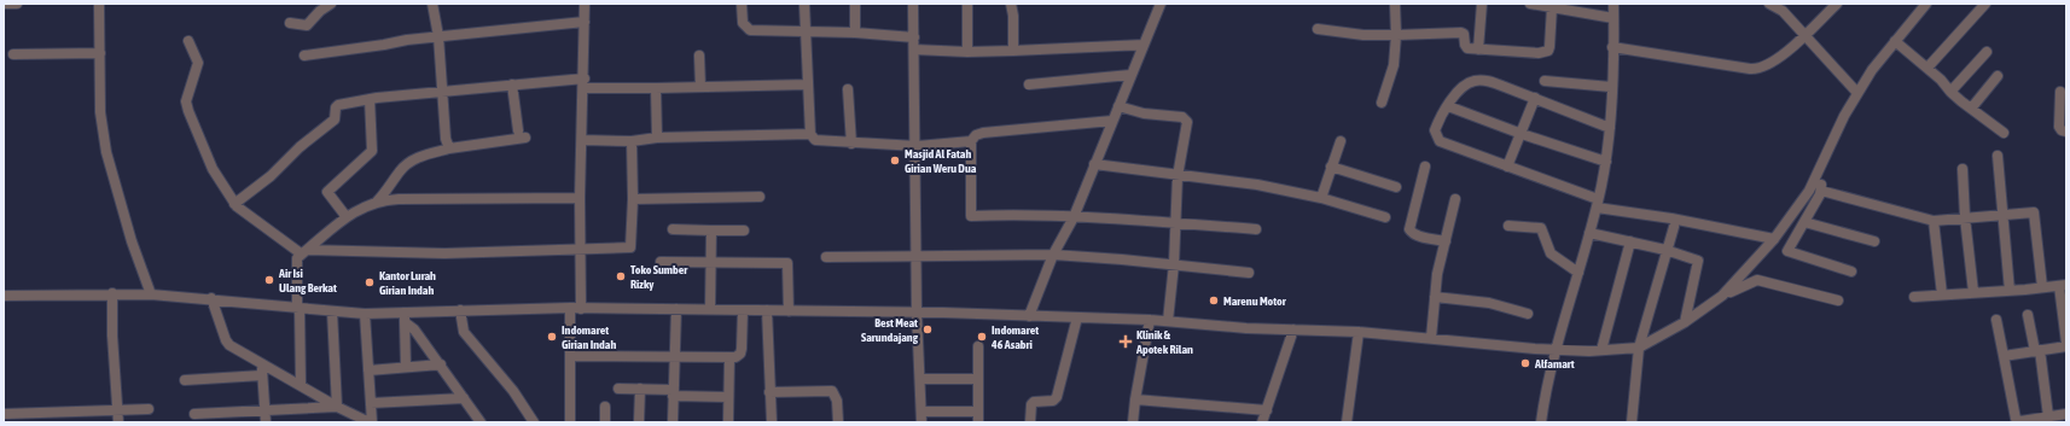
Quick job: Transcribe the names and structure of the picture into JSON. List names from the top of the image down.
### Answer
{
  "places": {
    "other": [
      "Masjid Al Fatah Girian Weru Dua",
      "Toko Sumber Rizky",
      "Air Isi Ulang Berkat",
      "Kantor Lurah Girian Indah",
      "Marenu Motor",
      "Best Meat Sarundajang",
      "Indomaret Girian Indah",
      "Indomaret 46 Asabri",
      "Alfamart"
    ],
    "health": ["Klinik & Apotek Rilan"]
  }
}
